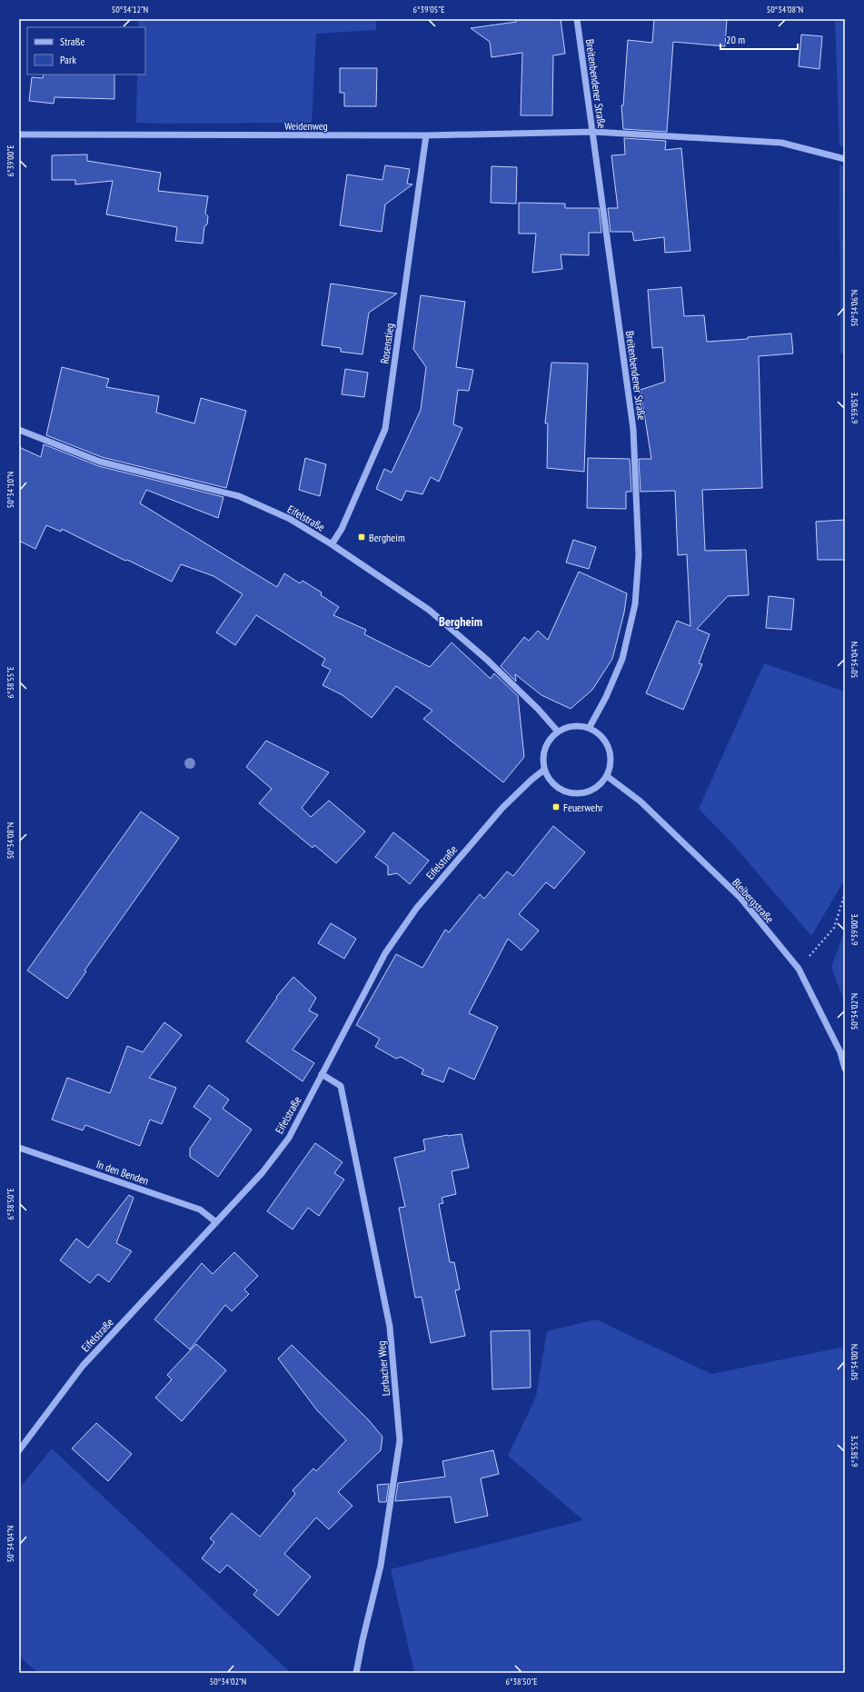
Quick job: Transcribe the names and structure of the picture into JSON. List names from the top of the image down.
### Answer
{
  "streets": {
    "street": [
      "Breitenbendener Straße",
      "Weidenweg",
      "Rosenstieg",
      "Eifelstraße",
      "Bleibergstraße",
      "In den Benden",
      "Lorbacher Weg"
    ]
  },
  "crossings": [
    ["Breitenbendener Straße", "Weidenweg"],
    ["Breitenbendener Straße", "Eifelstraße"],
    ["Breitenbendener Straße", "Bleibergstraße"],
    ["Weidenweg", "Rosenstieg"],
    ["Rosenstieg", "Eifelstraße"],
    ["Eifelstraße", "Bleibergstraße"],
    ["Eifelstraße", "In den Benden"],
    ["Eifelstraße", "Lorbacher Weg"]
  ],
  "districts": ["Bergheim"],
  "places": {
    "transit": ["Bergheim", "Feuerwehr"]
  },
  "legend": ["Straße", "Park"],
  "scale_bar": "20 m",
  "coordinates": [
    "50°34'12\"N",
    "6°39'05\"E",
    "50°34'08\"N",
    "6°39'00\"E",
    "50°34'06\"N",
    "50°34'10\"N",
    "50°34'04\"N",
    "6°38'55\"E",
    "50°34'02\"N",
    "6°38'50\"E",
    "50°34'00\"N"
  ]
}
